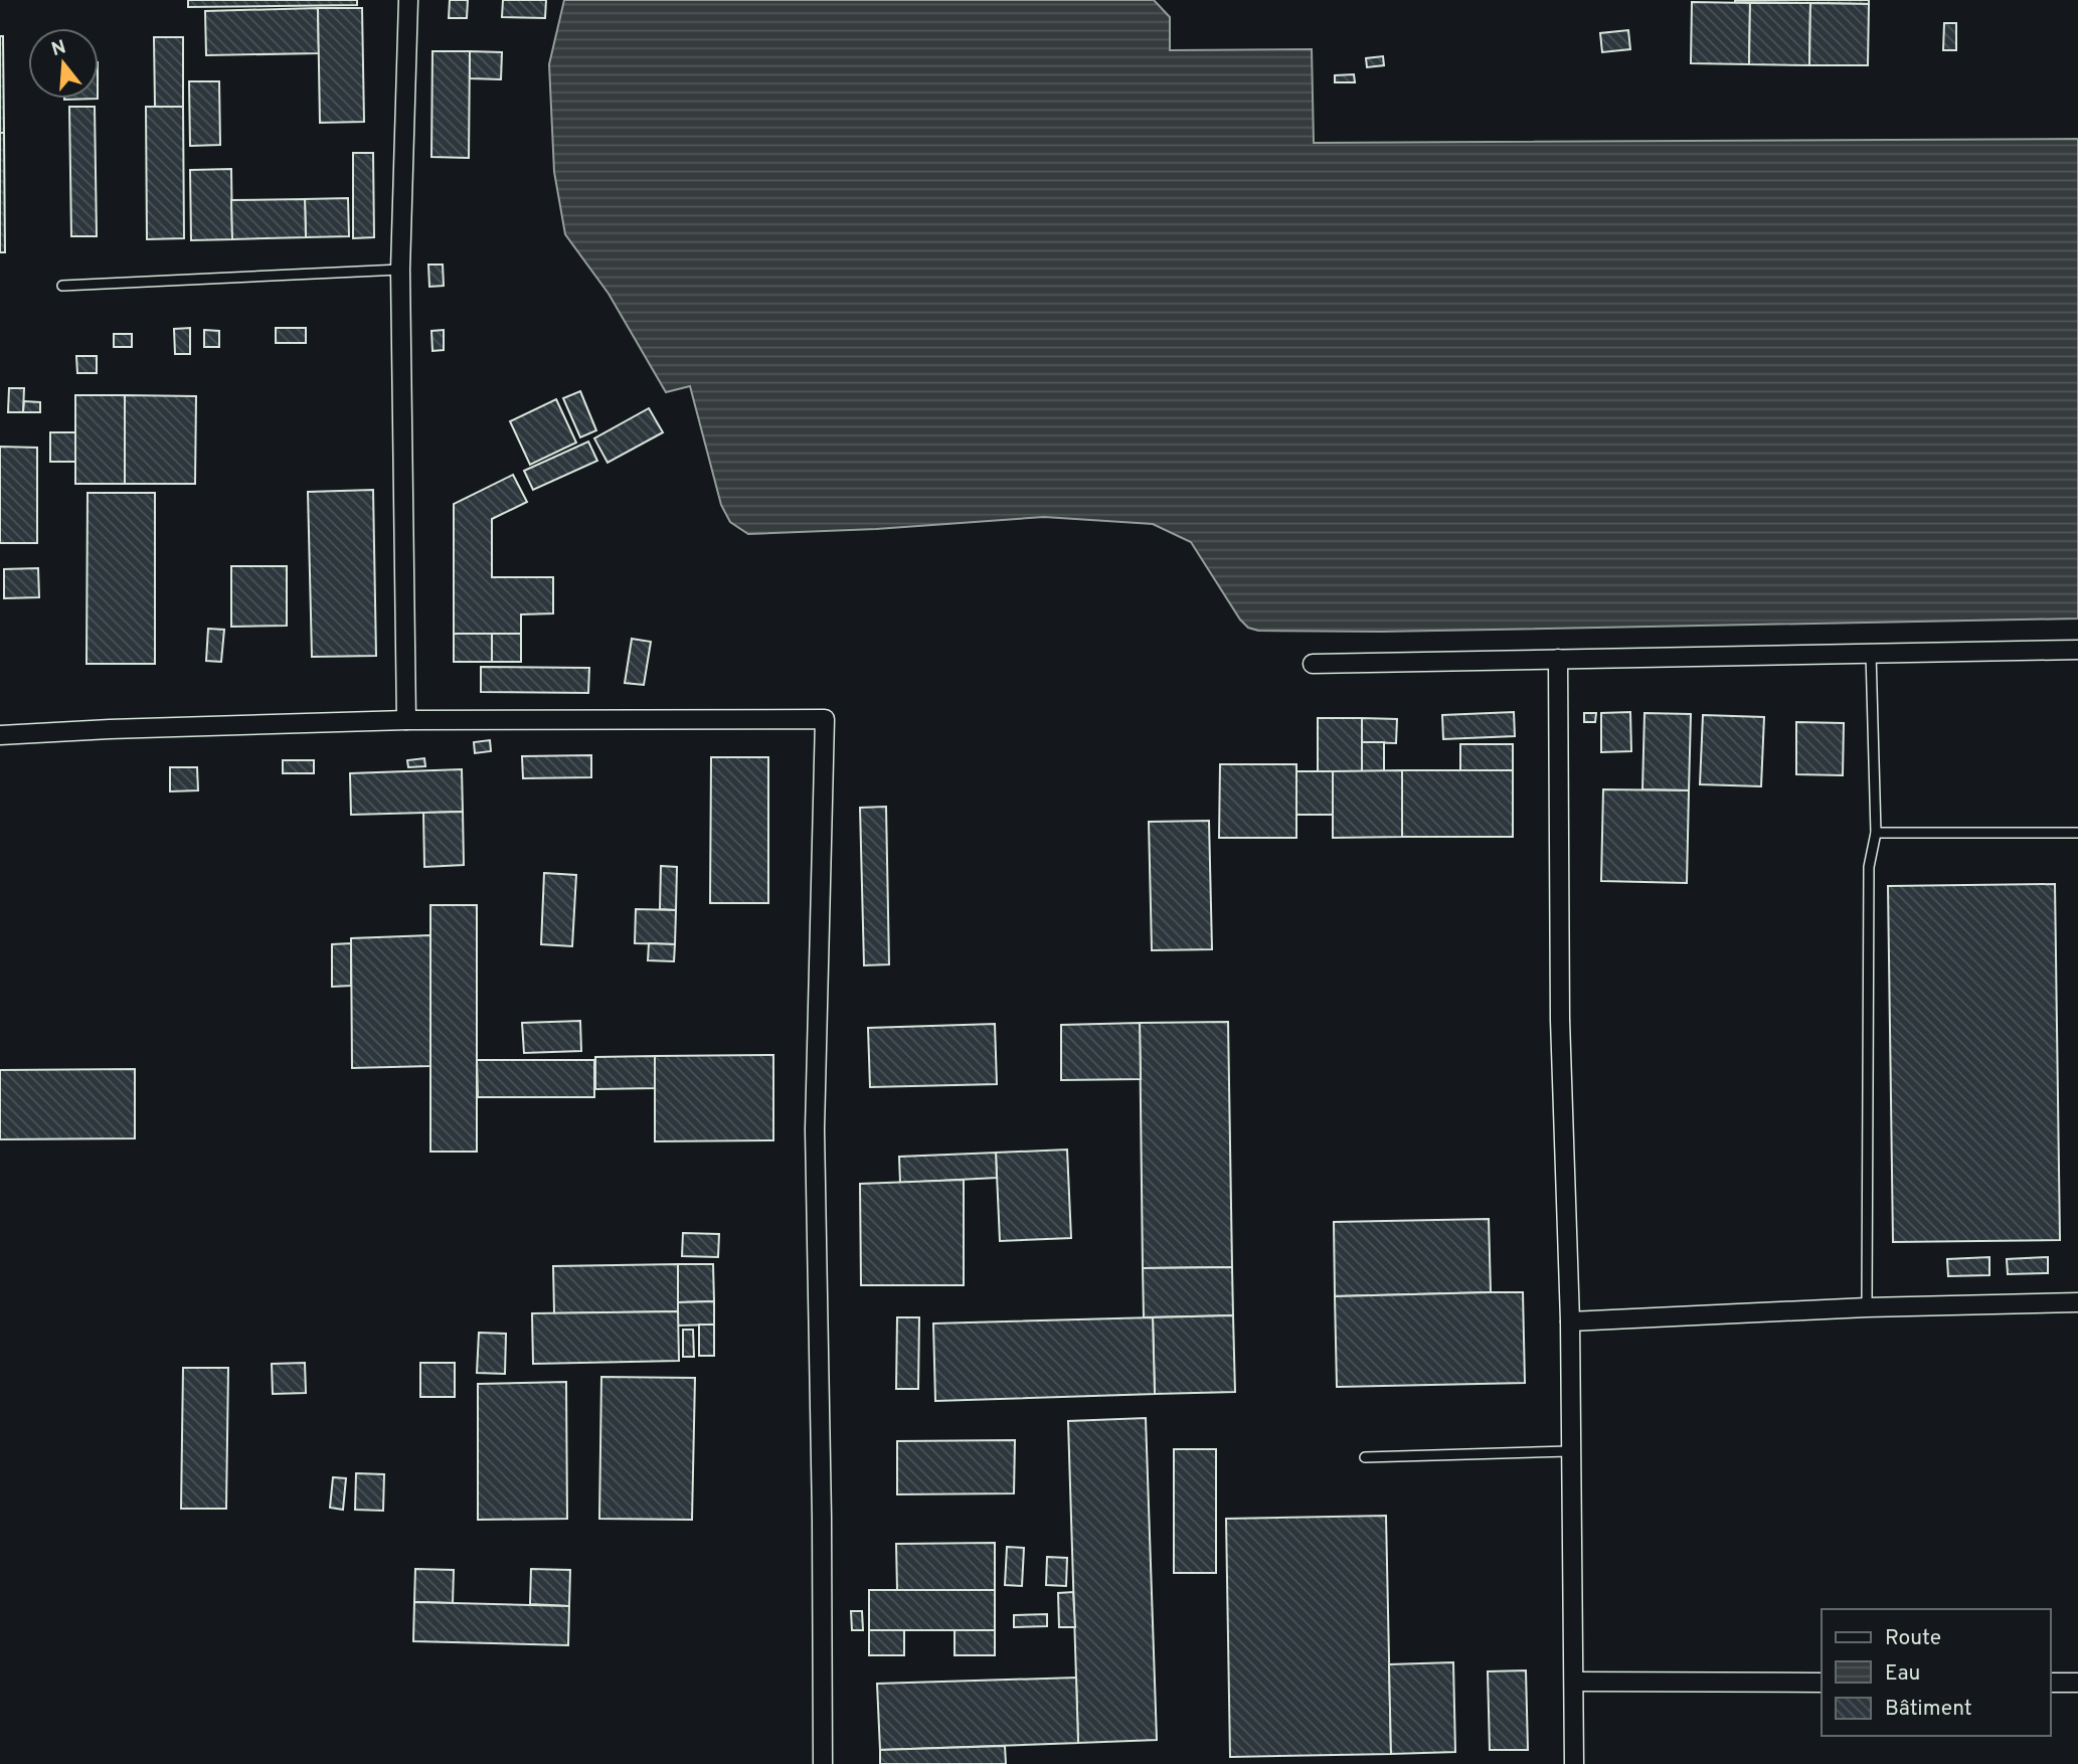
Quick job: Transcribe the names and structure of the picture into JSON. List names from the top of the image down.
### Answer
{
  "legend": ["Route", "Eau", "Bâtiment"],
  "north": "top"
}
